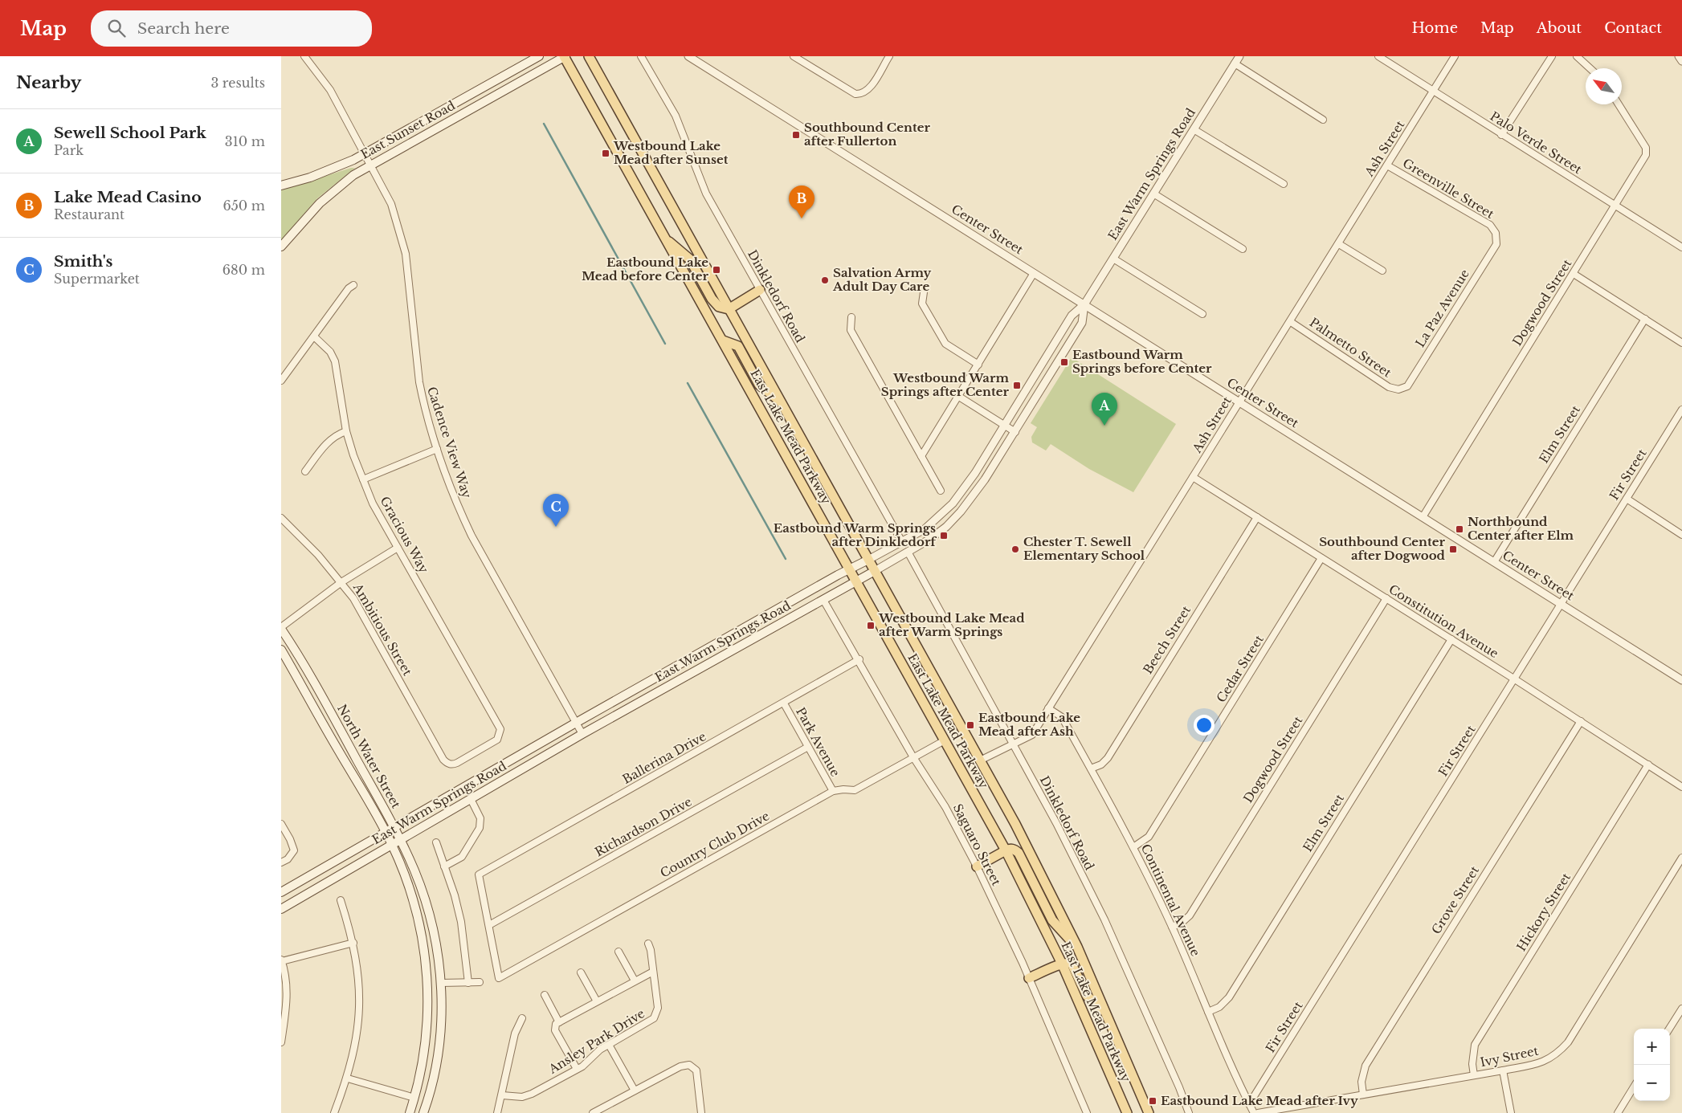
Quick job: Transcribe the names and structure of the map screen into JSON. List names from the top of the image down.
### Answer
{
  "streets": {
    "main road": [
      "East Sunset Road",
      "East Warm Springs Road",
      "East Lake Mead Parkway",
      "North Water Street"
    ],
    "street": [
      "Palo Verde Street",
      "Ash Street",
      "Greenville Street",
      "Center Street",
      "Dinkledorf Road",
      "Dogwood Street",
      "La Paz Avenue",
      "Palmetto Street",
      "Elm Street",
      "Cadence View Way",
      "Fir Street",
      "Gracious Way",
      "Constitution Avenue",
      "Ambitious Street",
      "Beech Street",
      "Cedar Street",
      "Park Avenue",
      "Ballerina Drive",
      "Richardson Drive",
      "Country Club Drive",
      "Saguaro Street",
      "Continental Avenue",
      "Grove Street",
      "Hickory Street",
      "Ansley Park Drive",
      "Ivy Street"
    ]
  },
  "crossings": [
    ["East Sunset Road", "East Lake Mead Parkway"],
    ["East Sunset Road", "Cadence View Way"],
    ["Palo Verde Street", "Ash Street"],
    ["Palo Verde Street", "Dogwood Street"],
    ["Ash Street", "Greenville Street"],
    ["Ash Street", "Center Street"],
    ["Ash Street", "Dinkledorf Road"],
    ["Ash Street", "Palmetto Street"],
    ["Ash Street", "East Lake Mead Parkway"],
    ["Ash Street", "Constitution Avenue"],
    ["Ash Street", "Continental Avenue"],
    ["East Warm Springs Road", "Center Street"],
    ["East Warm Springs Road", "Dinkledorf Road"],
    ["East Warm Springs Road", "East Lake Mead Parkway"],
    ["East Warm Springs Road", "Cadence View Way"],
    ["East Warm Springs Road", "North Water Street"],
    ["East Warm Springs Road", "Saguaro Street"],
    ["Greenville Street", "La Paz Avenue"],
    ["Center Street", "Dogwood Street"],
    ["Center Street", "Elm Street"],
    ["Center Street", "Fir Street"],
    ["Dogwood Street", "Constitution Avenue"],
    ["Dogwood Street", "Continental Avenue"],
    ["La Paz Avenue", "Palmetto Street"],
    ["Elm Street", "Constitution Avenue"],
    ["Elm Street", "Continental Avenue"],
    ["East Lake Mead Parkway", "Country Club Drive"],
    ["Fir Street", "Constitution Avenue"],
    ["Fir Street", "Continental Avenue"],
    ["Gracious Way", "Ambitious Street"],
    ["Constitution Avenue", "Beech Street"],
    ["Constitution Avenue", "Cedar Street"],
    ["Constitution Avenue", "Grove Street"],
    ["Constitution Avenue", "Hickory Street"],
    ["Beech Street", "Continental Avenue"],
    ["Cedar Street", "Continental Avenue"],
    ["Park Avenue", "Ballerina Drive"],
    ["Park Avenue", "Richardson Drive"],
    ["Park Avenue", "Country Club Drive"],
    ["Ballerina Drive", "Richardson Drive"],
    ["Ballerina Drive", "Country Club Drive"],
    ["Ballerina Drive", "Saguaro Street"],
    ["Richardson Drive", "Country Club Drive"],
    ["Country Club Drive", "Saguaro Street"],
    ["Grove Street", "Ivy Street"],
    ["Hickory Street", "Ivy Street"]
  ],
  "places": {
    "transit": [
      "Southbound Center after Fullerton",
      "Westbound Lake Mead after Sunset",
      "Eastbound Lake Mead before Center",
      "Eastbound Warm Springs before Center",
      "Westbound Warm Springs after Center",
      "Northbound Center after Elm",
      "Eastbound Warm Springs after Dinkledorf",
      "Southbound Center after Dogwood",
      "Westbound Lake Mead after Warm Springs",
      "Eastbound Lake Mead after Ash",
      "Eastbound Lake Mead after Ivy"
    ],
    "other": ["Salvation Army Adult Day Care", "Chester T. Sewell Elementary School"]
  },
  "north": "top left",
  "page": {
    "header": "Map",
    "search": "Search here",
    "nav": [
      "Home",
      "Map",
      "About",
      "Contact"
    ],
    "heading": ["Nearby", "3 results"],
    "list": [
      {
        "mark": "A",
        "name": "Sewell School Park",
        "note": "Park",
        "value": "310 m"
      },
      {
        "mark": "B",
        "name": "Lake Mead Casino",
        "note": "Restaurant",
        "value": "650 m"
      },
      {
        "mark": "C",
        "name": "Smith's",
        "note": "Supermarket",
        "value": "680 m"
      }
    ],
    "pins": ["B", "A", "C"],
    "map_buttons": ["+", "−"]
  }
}
